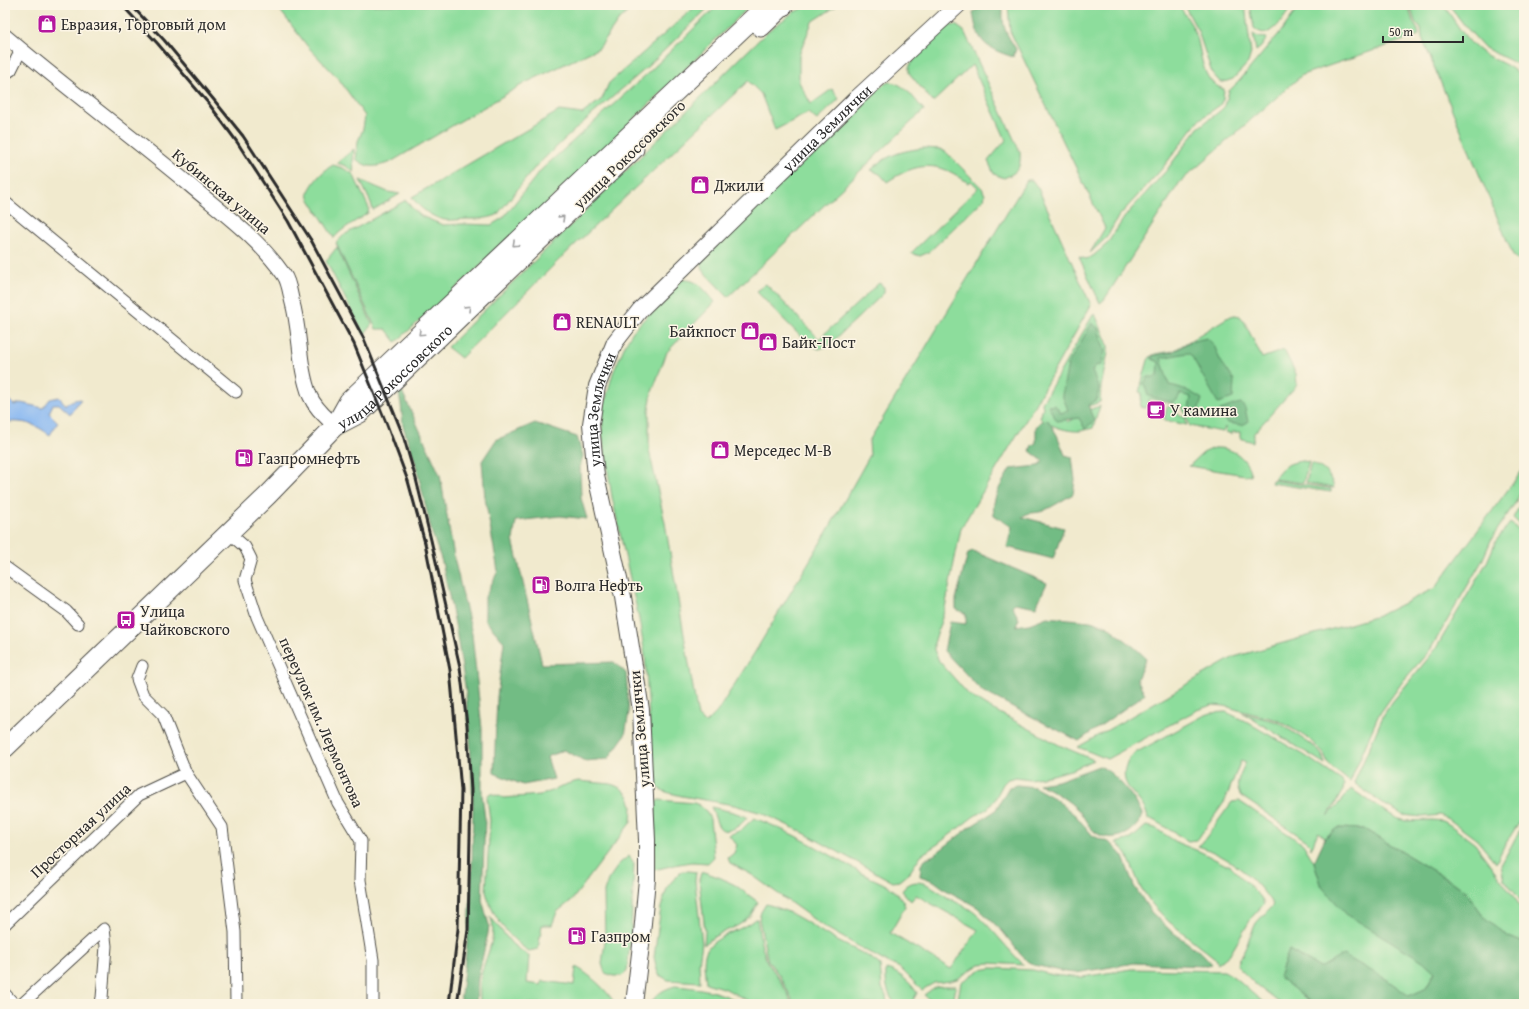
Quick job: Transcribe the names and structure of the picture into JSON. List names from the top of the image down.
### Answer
{
  "streets": {
    "highway": ["улица Рокоссовского"],
    "main road": ["улица Землячки"],
    "street": ["Кубинская улица", "переулок им. Лермонтова", "Просторная улица"]
  },
  "crossings": [
    ["улица Рокоссовского", "Кубинская улица"]
  ],
  "places": {
    "shop": [
      "Евразия, Торговый дом",
      "Джили",
      "RENAULT",
      "Байкпост",
      "Байк-Пост",
      "Мерседес M-B"
    ],
    "cafe": ["У камина"],
    "fuel station": ["Газпромнефть", "Волга Нефть", "Газпром"],
    "bus stop": ["Улица Чайковского"]
  },
  "scale_bar": "50 m"
}
